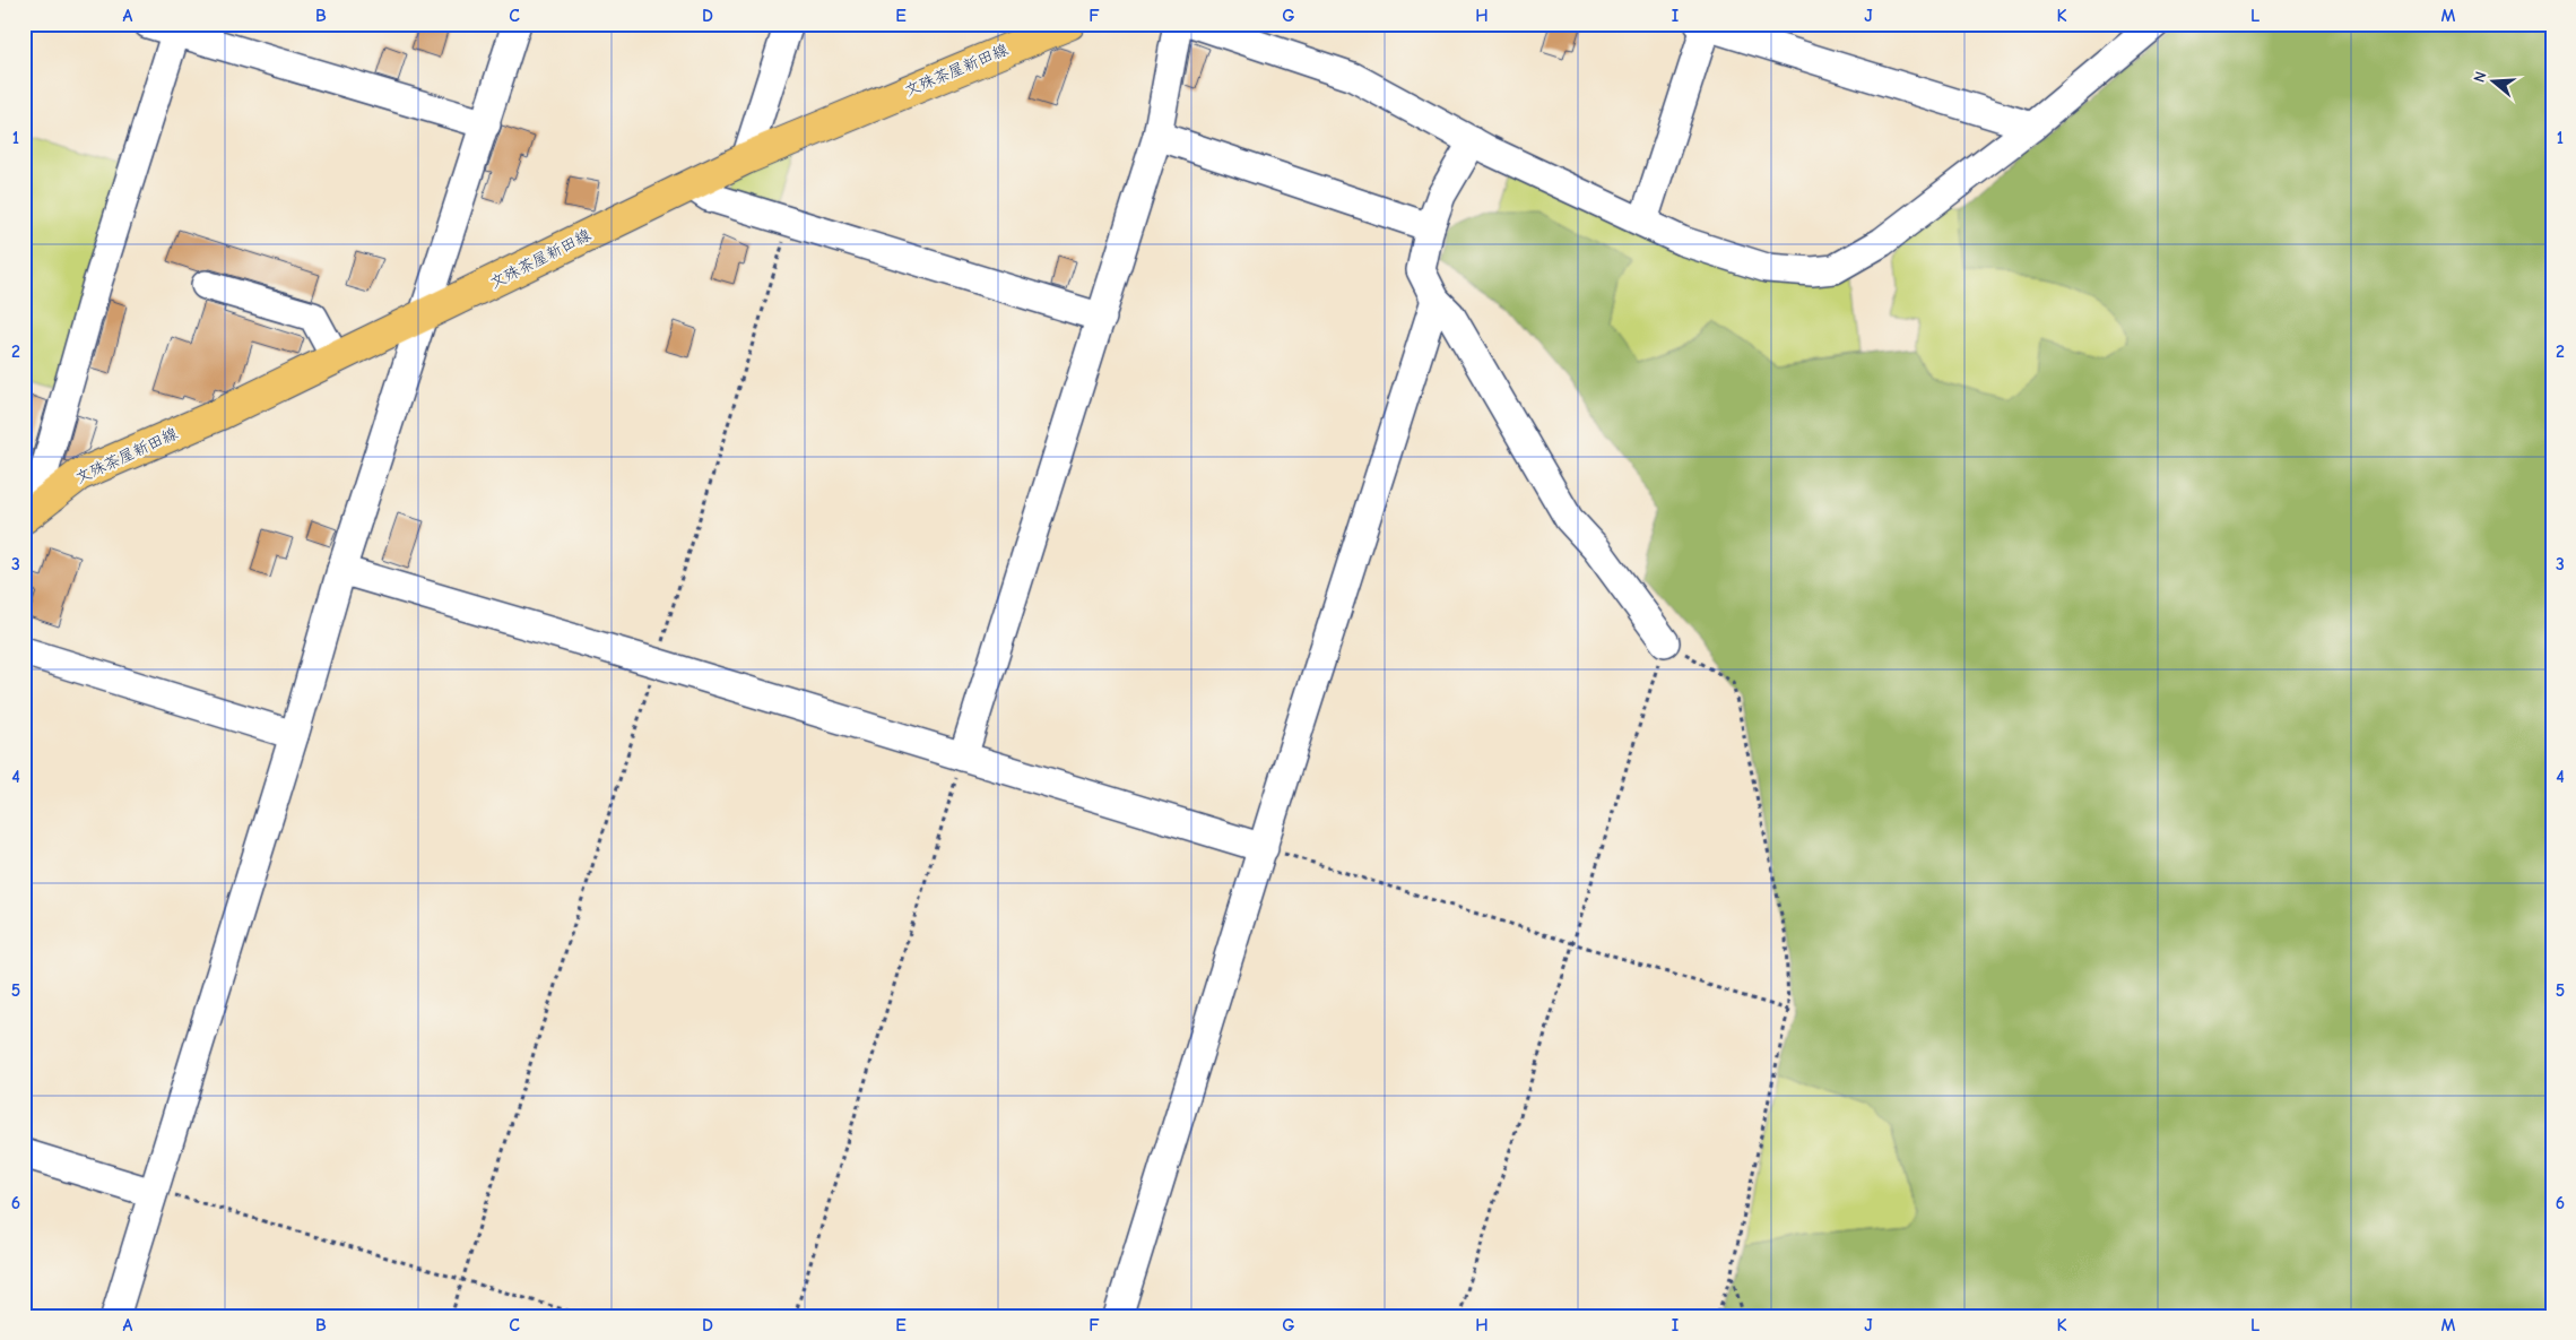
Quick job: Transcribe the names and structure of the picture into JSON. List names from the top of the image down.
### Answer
{
  "streets": {
    "main road": ["文殊茶屋新田線"]
  },
  "north": "left",
  "grid": {
    "columns": [
      "A",
      "B",
      "C",
      "D",
      "E",
      "F",
      "G",
      "H",
      "I",
      "J",
      "K",
      "L",
      "M"
    ],
    "rows": [
      "1",
      "2",
      "3",
      "4",
      "5",
      "6"
    ]
  }
}
